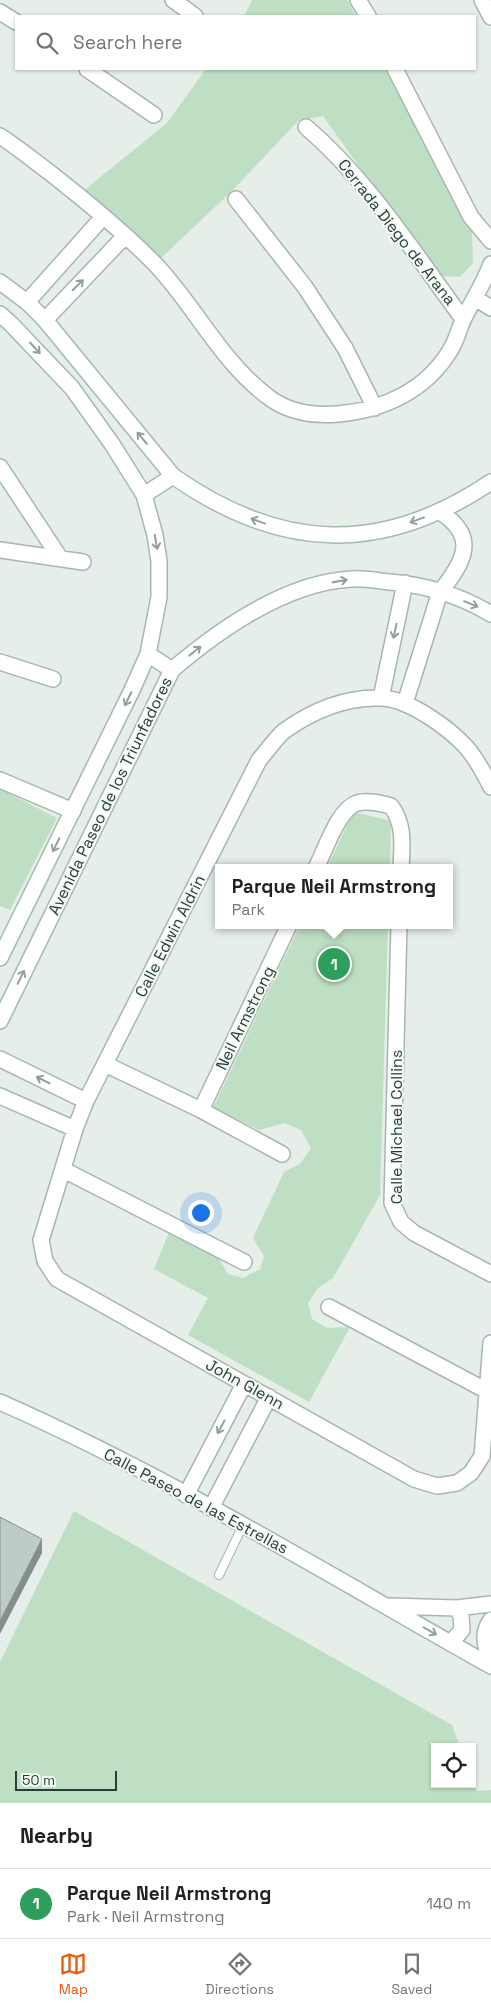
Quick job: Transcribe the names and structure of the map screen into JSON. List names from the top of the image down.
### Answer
{
  "streets": {
    "street": [
      "Cerrada Diego de Arana",
      "Avenida Paseo de los Triunfadores",
      "Calle Edwin Aldrin",
      "Neil Armstrong",
      "Calle Michael Collins",
      "John Glenn",
      "Calle Paseo de las Estrellas"
    ]
  },
  "crossings": [
    ["Calle Edwin Aldrin", "John Glenn"]
  ],
  "scale_bar": "50 m",
  "page": {
    "search": "Search here",
    "popup": ["Parque Neil Armstrong", "Park"],
    "pins": "1",
    "scale": "50 m",
    "heading": "Nearby",
    "list": [
      {
        "mark": "1",
        "name": "Parque Neil Armstrong",
        "note": "Park · Neil Armstrong",
        "value": "140 m"
      }
    ],
    "nav": ["Map", "Directions", "Saved"]
  }
}
